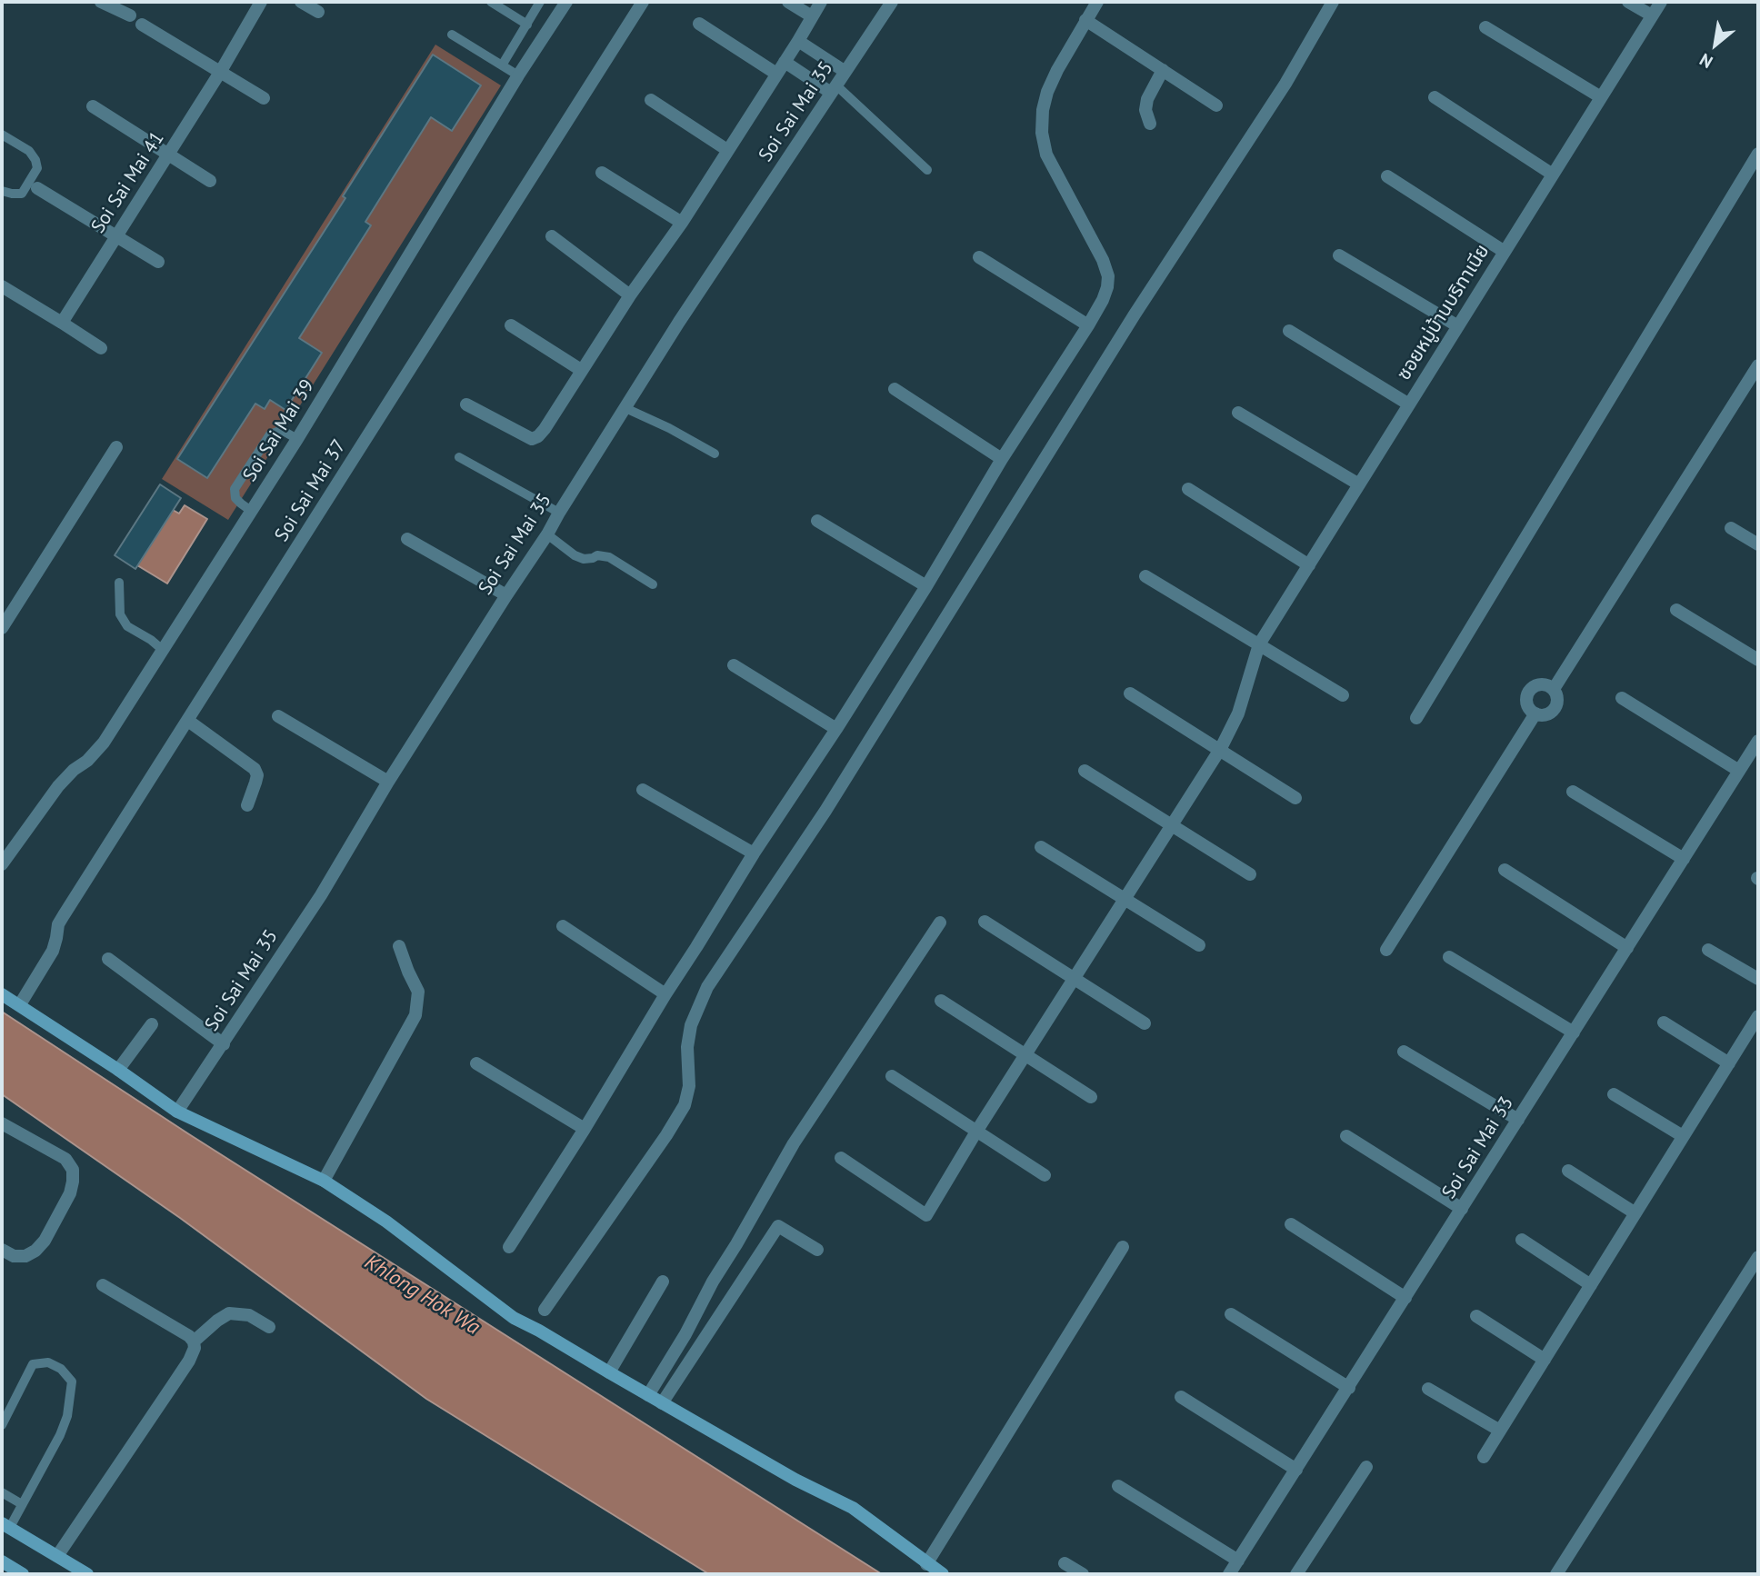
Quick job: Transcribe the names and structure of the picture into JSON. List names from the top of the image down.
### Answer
{
  "streets": {
    "street": [
      "Soi Sai Mai 35",
      "Soi Sai Mai 41",
      "ซอยหมู่บ้านบริทาเนีย",
      "Soi Sai Mai 39",
      "Soi Sai Mai 37",
      "Soi Sai Mai 33"
    ]
  },
  "water": ["Khlong Hok Wa"],
  "north": "bottom left"
}
